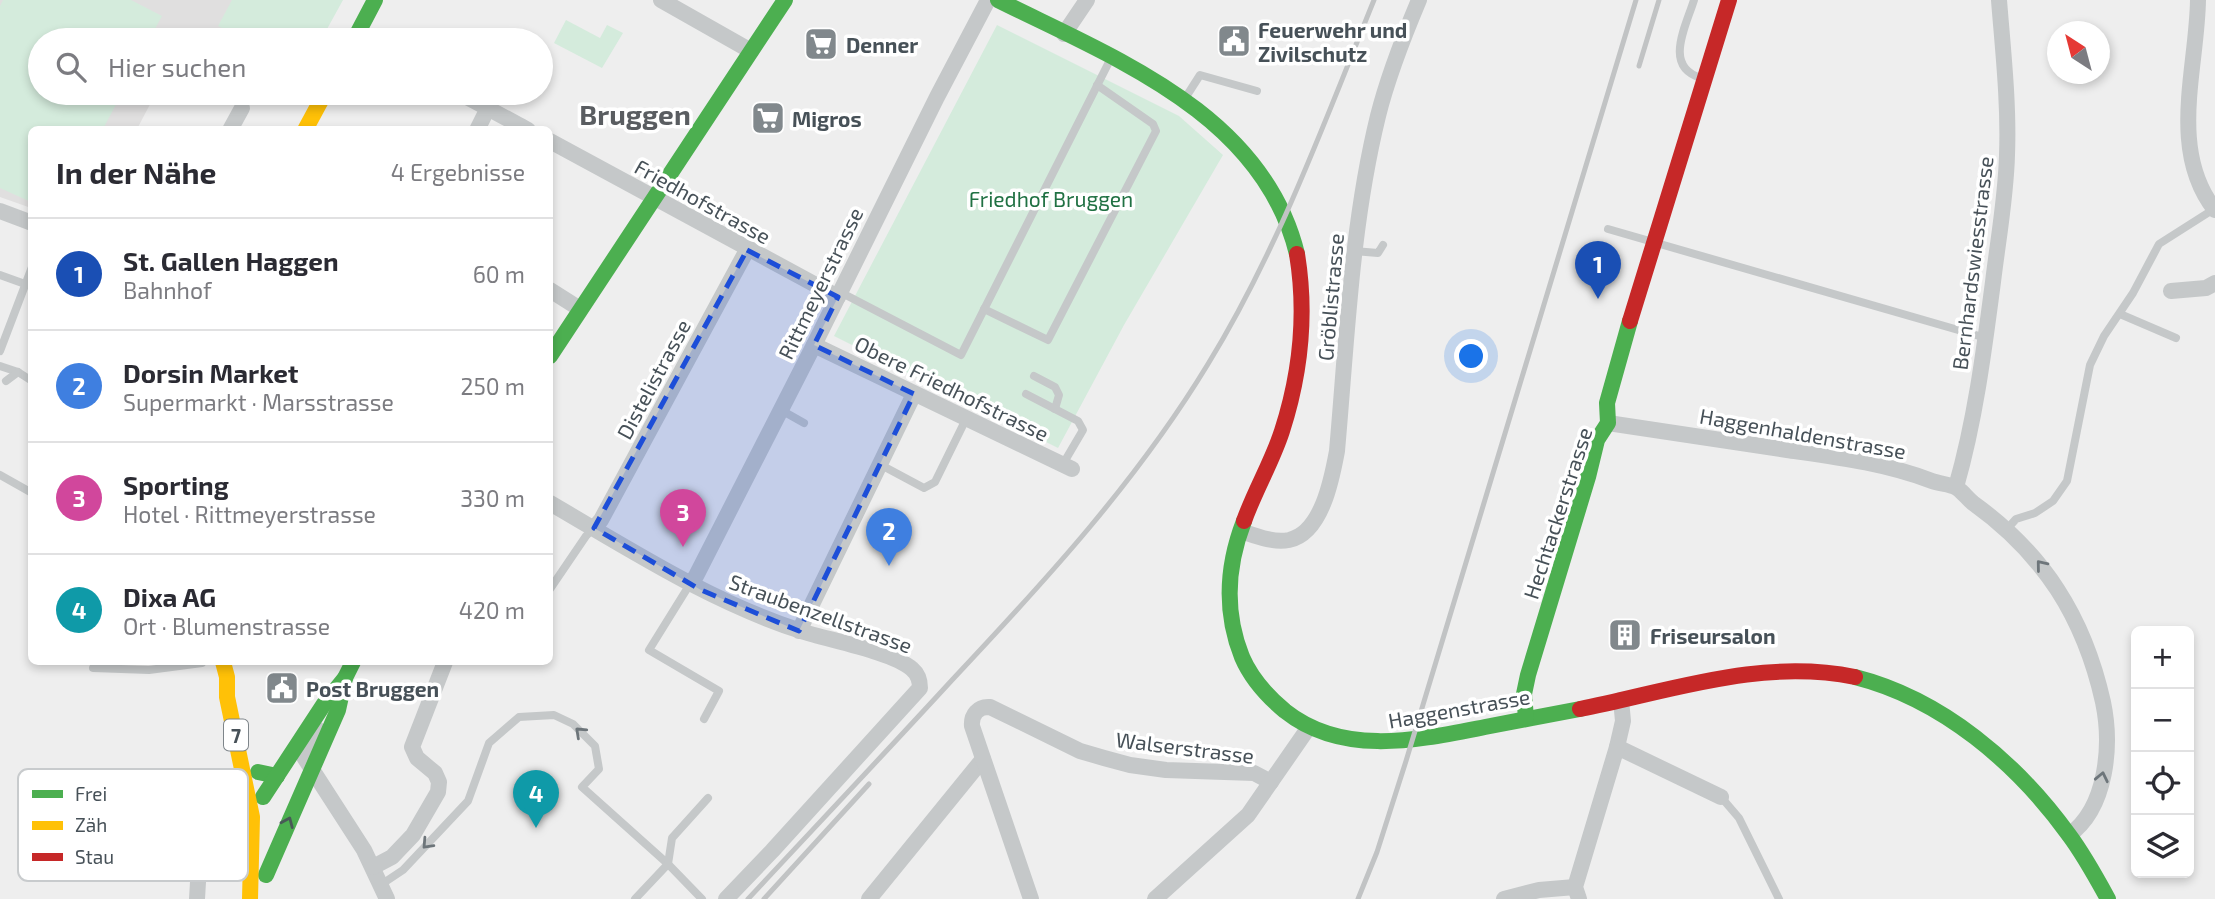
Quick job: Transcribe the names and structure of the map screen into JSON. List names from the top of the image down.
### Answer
{
  "streets": {
    "street": [
      "Friedhofstrasse",
      "Bernhardswiesstrasse",
      "Rittmeyerstrasse",
      "Gröblistrasse",
      "Distelistrasse",
      "Obere Friedhofstrasse",
      "Haggenhaldenstrasse",
      "Hechtackerstrasse",
      "Straubenzellstrasse",
      "Haggenstrasse",
      "7",
      "Walserstrasse"
    ]
  },
  "crossings": [
    ["Friedhofstrasse", "Rittmeyerstrasse"],
    ["Friedhofstrasse", "Distelistrasse"],
    ["Bernhardswiesstrasse", "Haggenhaldenstrasse"],
    ["Rittmeyerstrasse", "Obere Friedhofstrasse"],
    ["Rittmeyerstrasse", "Straubenzellstrasse"],
    ["Gröblistrasse", "Haggenstrasse"],
    ["Distelistrasse", "Straubenzellstrasse"],
    ["Haggenhaldenstrasse", "Hechtackerstrasse"],
    ["Haggenhaldenstrasse", "Haggenstrasse"],
    ["Hechtackerstrasse", "Haggenstrasse"]
  ],
  "one_way": ["Haggenhaldenstrasse"],
  "districts": ["Bruggen"],
  "parks": ["Friedhof Bruggen"],
  "places": {
    "public building": ["Feuerwehr und Zivilschutz", "Post Bruggen"],
    "supermarket": ["Denner", "Migros"],
    "building": ["Friseursalon"]
  },
  "legend": ["Frei", "Zäh", "Stau"],
  "north": "top left",
  "page": {
    "search": "Hier suchen",
    "heading": ["In der Nähe", "4 Ergebnisse"],
    "list": [
      {
        "mark": "1",
        "name": "St. Gallen Haggen",
        "note": "Bahnhof",
        "value": "60 m"
      },
      {
        "mark": "2",
        "name": "Dorsin Market",
        "note": "Supermarkt · Marsstrasse",
        "value": "250 m"
      },
      {
        "mark": "3",
        "name": "Sporting",
        "note": "Hotel · Rittmeyerstrasse",
        "value": "330 m"
      },
      {
        "mark": "4",
        "name": "Dixa AG",
        "note": "Ort · Blumenstrasse",
        "value": "420 m"
      }
    ],
    "pins": [
      "1",
      "3",
      "2",
      "4"
    ],
    "map_buttons": ["+", "−"]
  }
}
